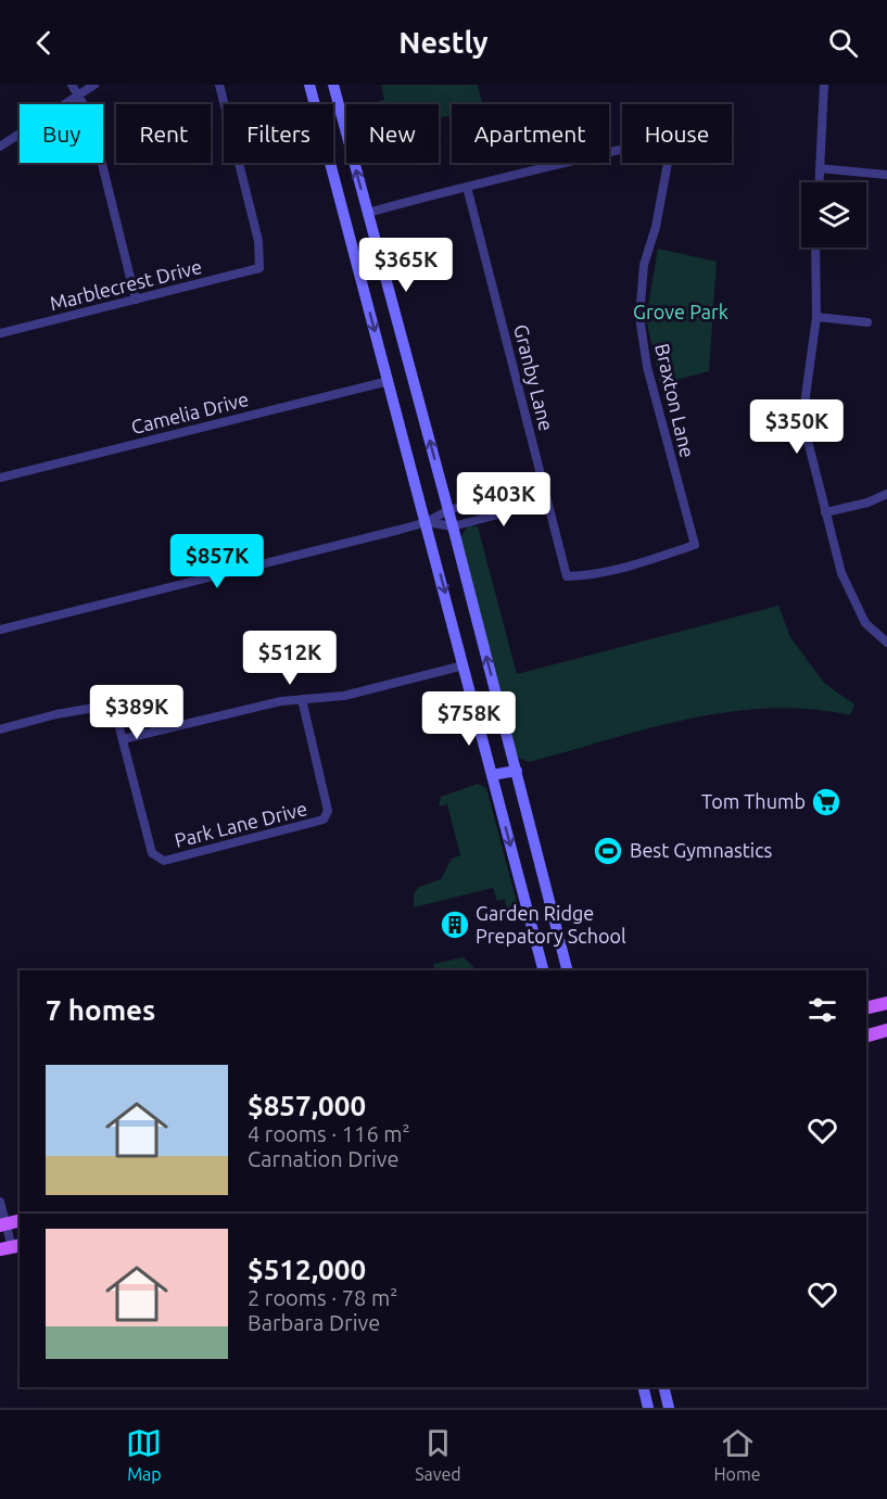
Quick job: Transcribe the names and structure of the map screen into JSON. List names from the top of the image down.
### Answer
{
  "streets": {
    "street": [
      "Marblecrest Drive",
      "Granby Lane",
      "Braxton Lane",
      "Camelia Drive",
      "Park Lane Drive"
    ]
  },
  "crossings": [
    ["Granby Lane", "Braxton Lane"]
  ],
  "parks": ["Grove Park"],
  "places": {
    "supermarket": ["Tom Thumb"],
    "sports": ["Best Gymnastics"],
    "building": ["Garden Ridge Prepatory School"]
  },
  "page": {
    "header": "Nestly",
    "chip": [
      "Buy",
      "Rent",
      "Filters",
      "New",
      "Apartment",
      "House"
    ],
    "price": [
      "$365K",
      "$350K",
      "$403K",
      "$857K",
      "$512K",
      "$389K",
      "$758K"
    ],
    "heading": "7 homes",
    "list": [
      {
        "name": "$857,000",
        "note": "4 rooms · 116 m² · Carnation Drive"
      },
      {
        "name": "$512,000",
        "note": "2 rooms · 78 m² · Barbara Drive"
      }
    ],
    "tabs": ["Map", "Saved", "Home"]
  }
}
